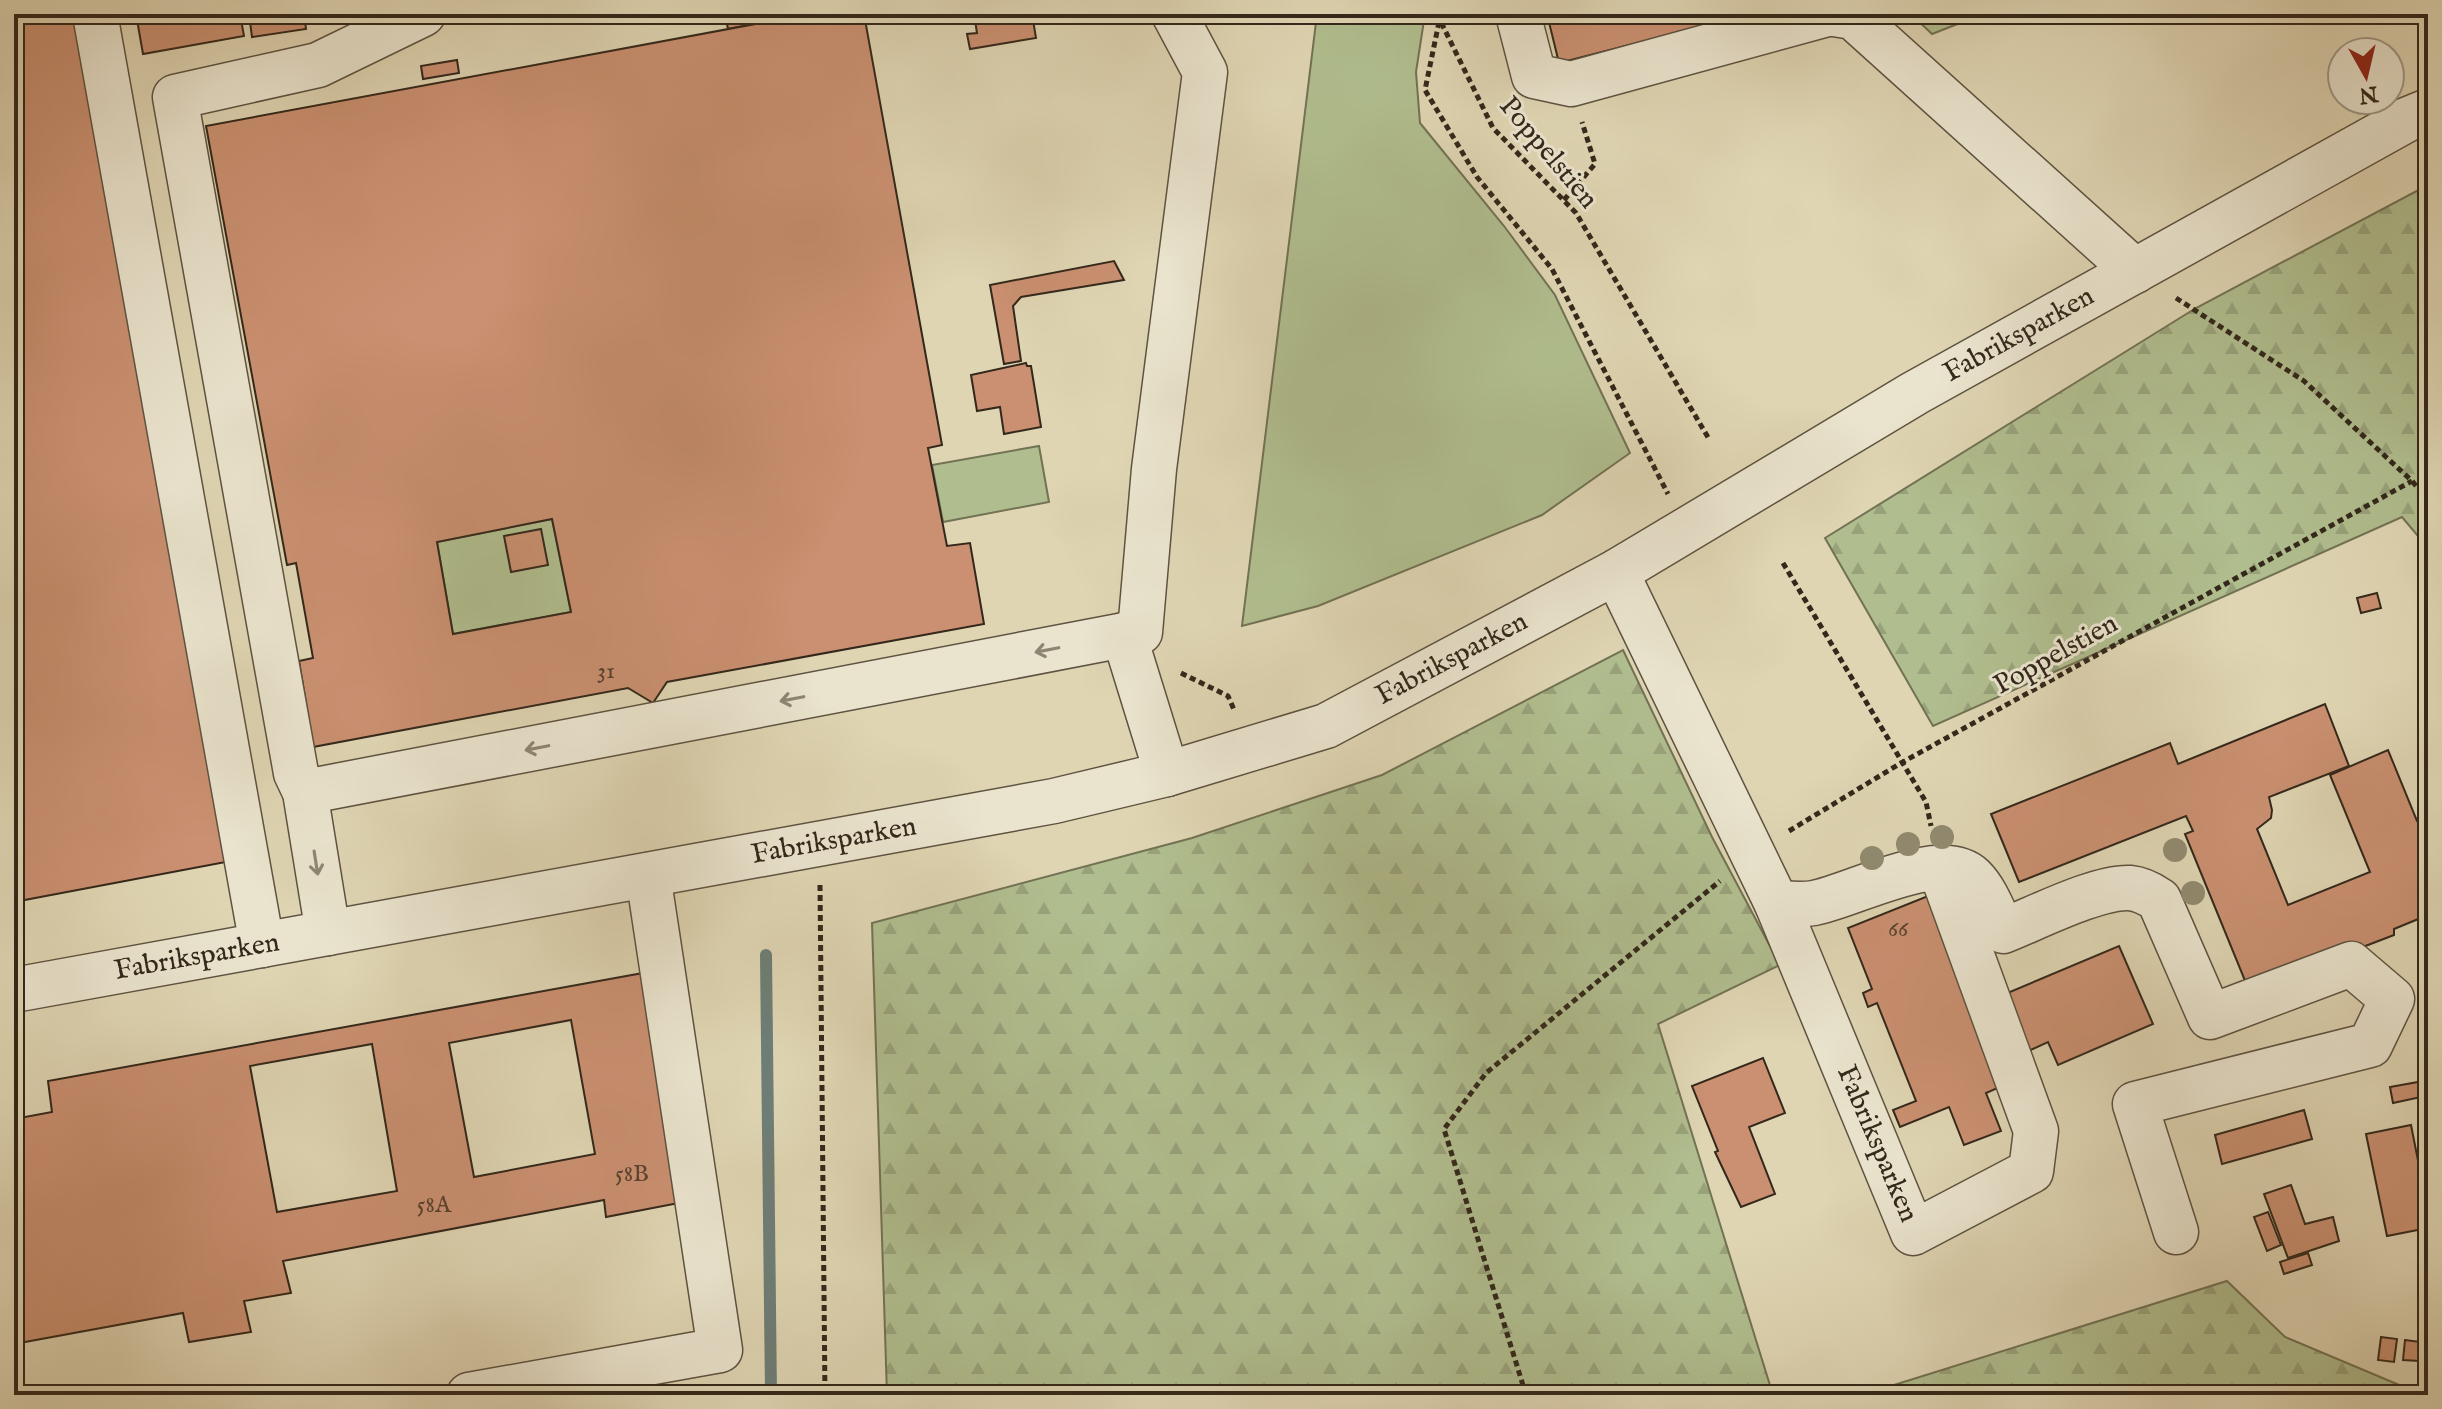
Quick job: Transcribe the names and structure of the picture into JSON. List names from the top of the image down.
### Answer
{
  "streets": {
    "street": ["Fabriksparken"],
    "path": ["Poppelstien"]
  },
  "crossings": [
    ["Poppelstien", "Fabriksparken"]
  ],
  "house_numbers": [
    "31",
    "66",
    "58B",
    "58A"
  ],
  "north": "bottom"
}
